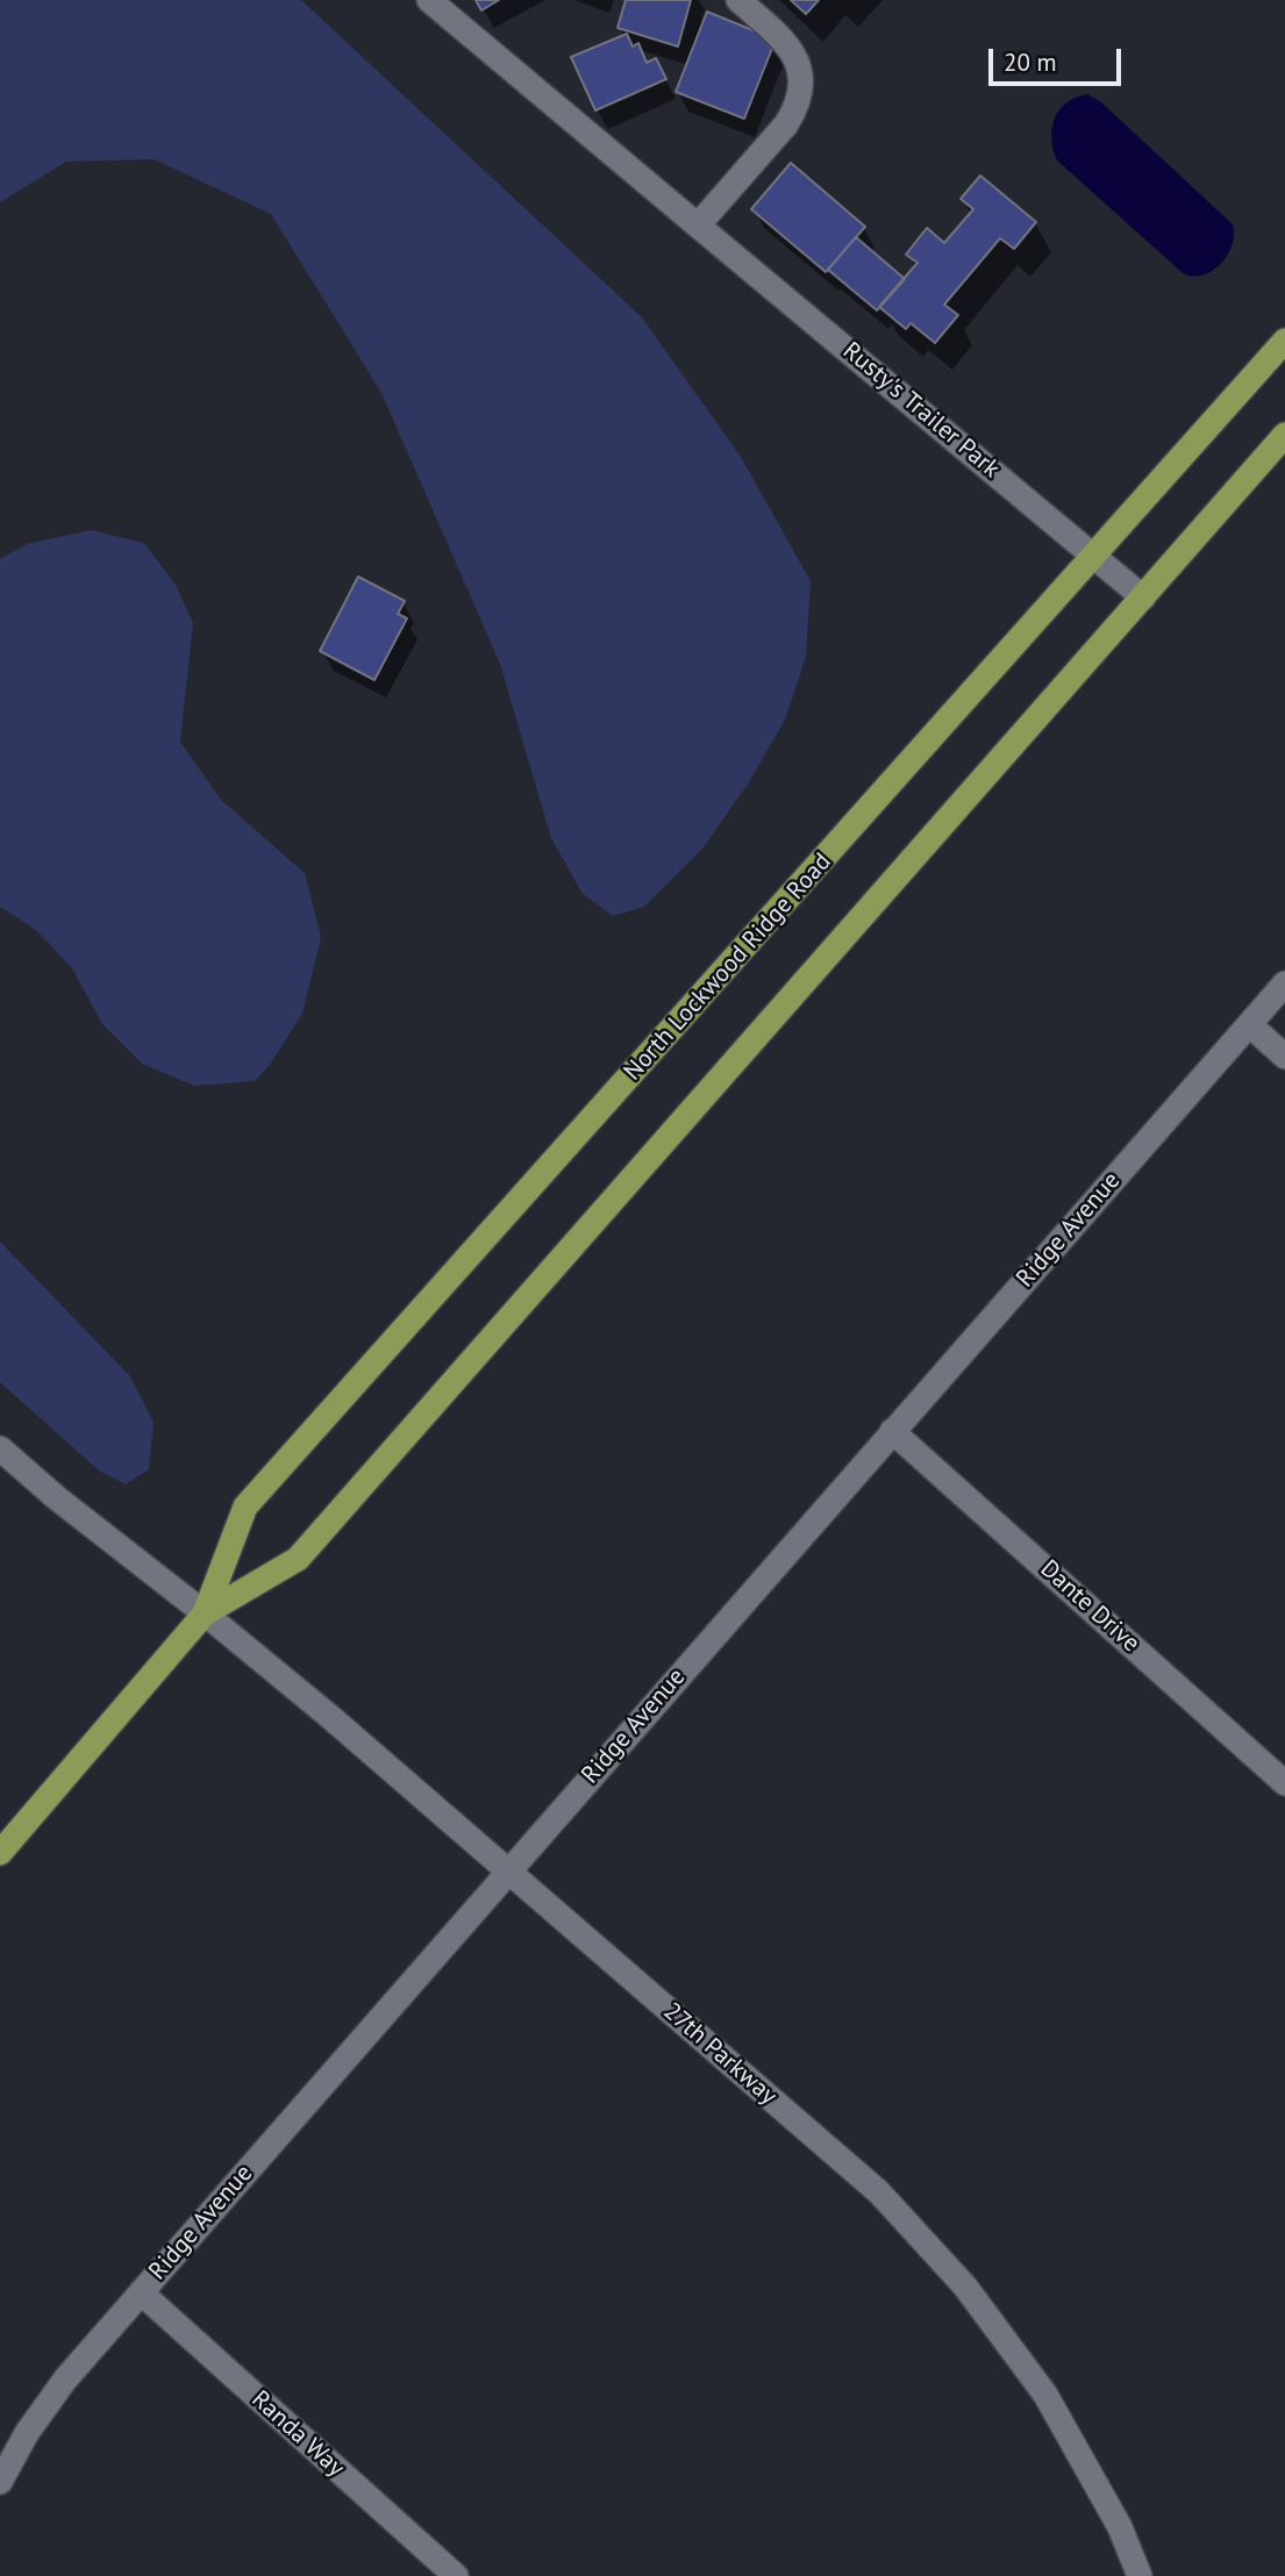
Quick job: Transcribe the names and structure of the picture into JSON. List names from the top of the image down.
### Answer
{
  "streets": {
    "main road": ["North Lockwood Ridge Road"],
    "street": [
      "Rusty's Trailer Park",
      "Ridge Avenue",
      "Dante Drive",
      "27th Parkway",
      "Randa Way"
    ]
  },
  "crossings": [
    ["Rusty's Trailer Park", "North Lockwood Ridge Road"],
    ["North Lockwood Ridge Road", "27th Parkway"],
    ["Ridge Avenue", "Dante Drive"],
    ["Ridge Avenue", "27th Parkway"],
    ["Ridge Avenue", "Randa Way"]
  ],
  "scale_bar": "20 m"
}
